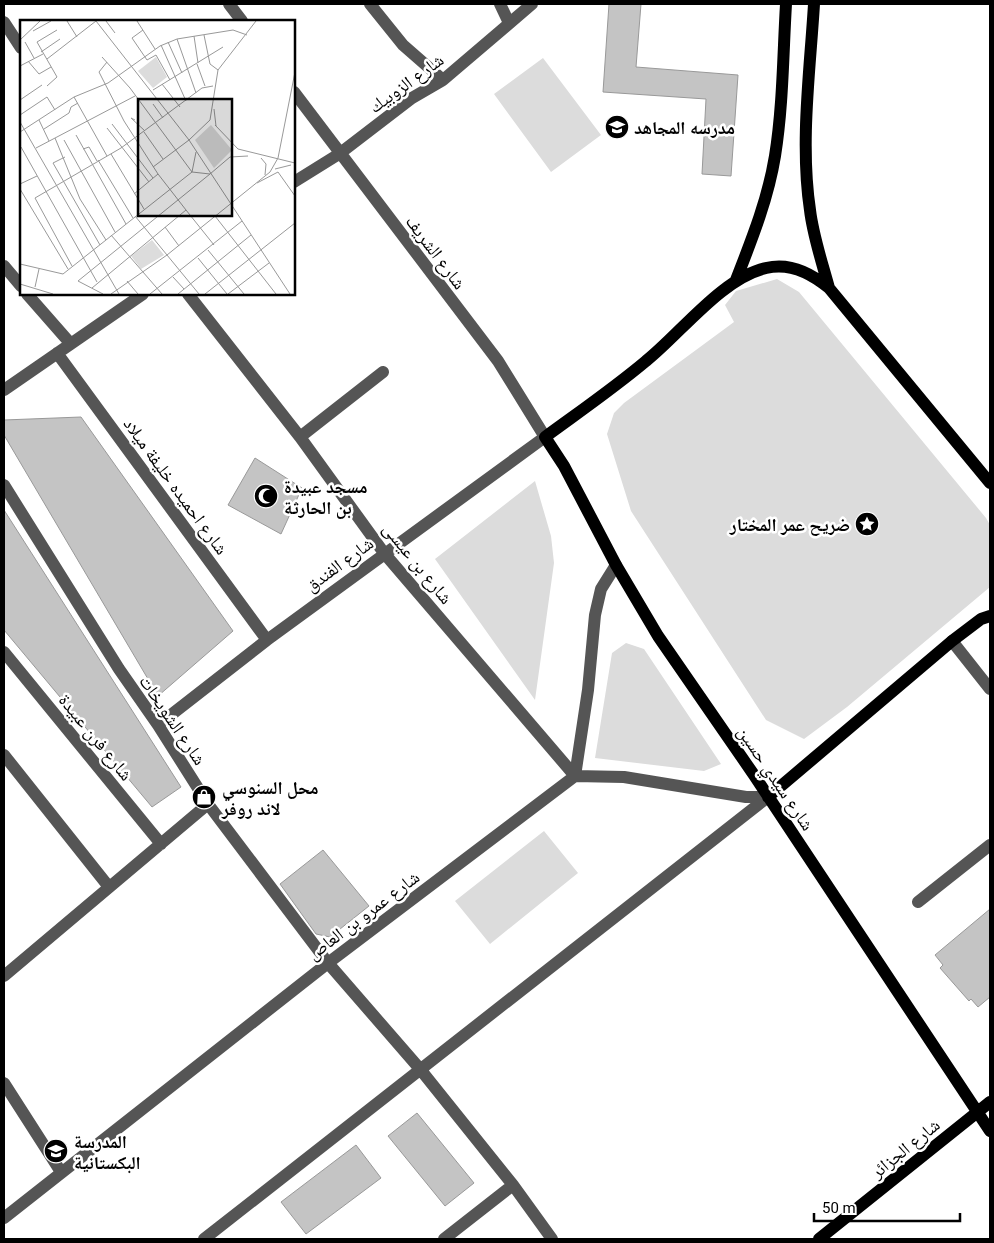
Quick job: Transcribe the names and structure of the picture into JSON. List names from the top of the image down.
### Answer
{
  "streets": {
    "main road": ["شارع سيدي حسين", "شارع الجزائر"],
    "street": [
      "شارع الزوبيك",
      "شارع الشريف",
      "شارع احميده خليفة ميلاد",
      "شارع بن عيسى",
      "شارع الفندق",
      "شارع الشويخات",
      "شارع فرن عبيدة",
      "شارع عمرو بن العاص"
    ]
  },
  "crossings": [
    ["شارع الزوبيك", "شارع الشريف"],
    ["شارع الشريف", "شارع الفندق"],
    ["شارع الشريف", "شارع سيدي حسين"],
    ["شارع احميده خليفة ميلاد", "شارع الفندق"],
    ["شارع بن عيسى", "شارع الفندق"],
    ["شارع بن عيسى", "شارع عمرو بن العاص"],
    ["شارع الفندق", "شارع الشويخات"],
    ["شارع الفندق", "شارع سيدي حسين"],
    ["شارع الشويخات", "شارع عمرو بن العاص"],
    ["شارع سيدي حسين", "شارع الجزائر"]
  ],
  "places": {
    "school or university": ["مدرسه المجاهد", "المدرسة البكستانية"],
    "mosque": ["مسجد عبيدة بن الحارثة"],
    "place": ["ضريح عمر المختار"],
    "shop": ["محل السنوسي لاند روفر"]
  },
  "scale_bar": "50 m"
}
